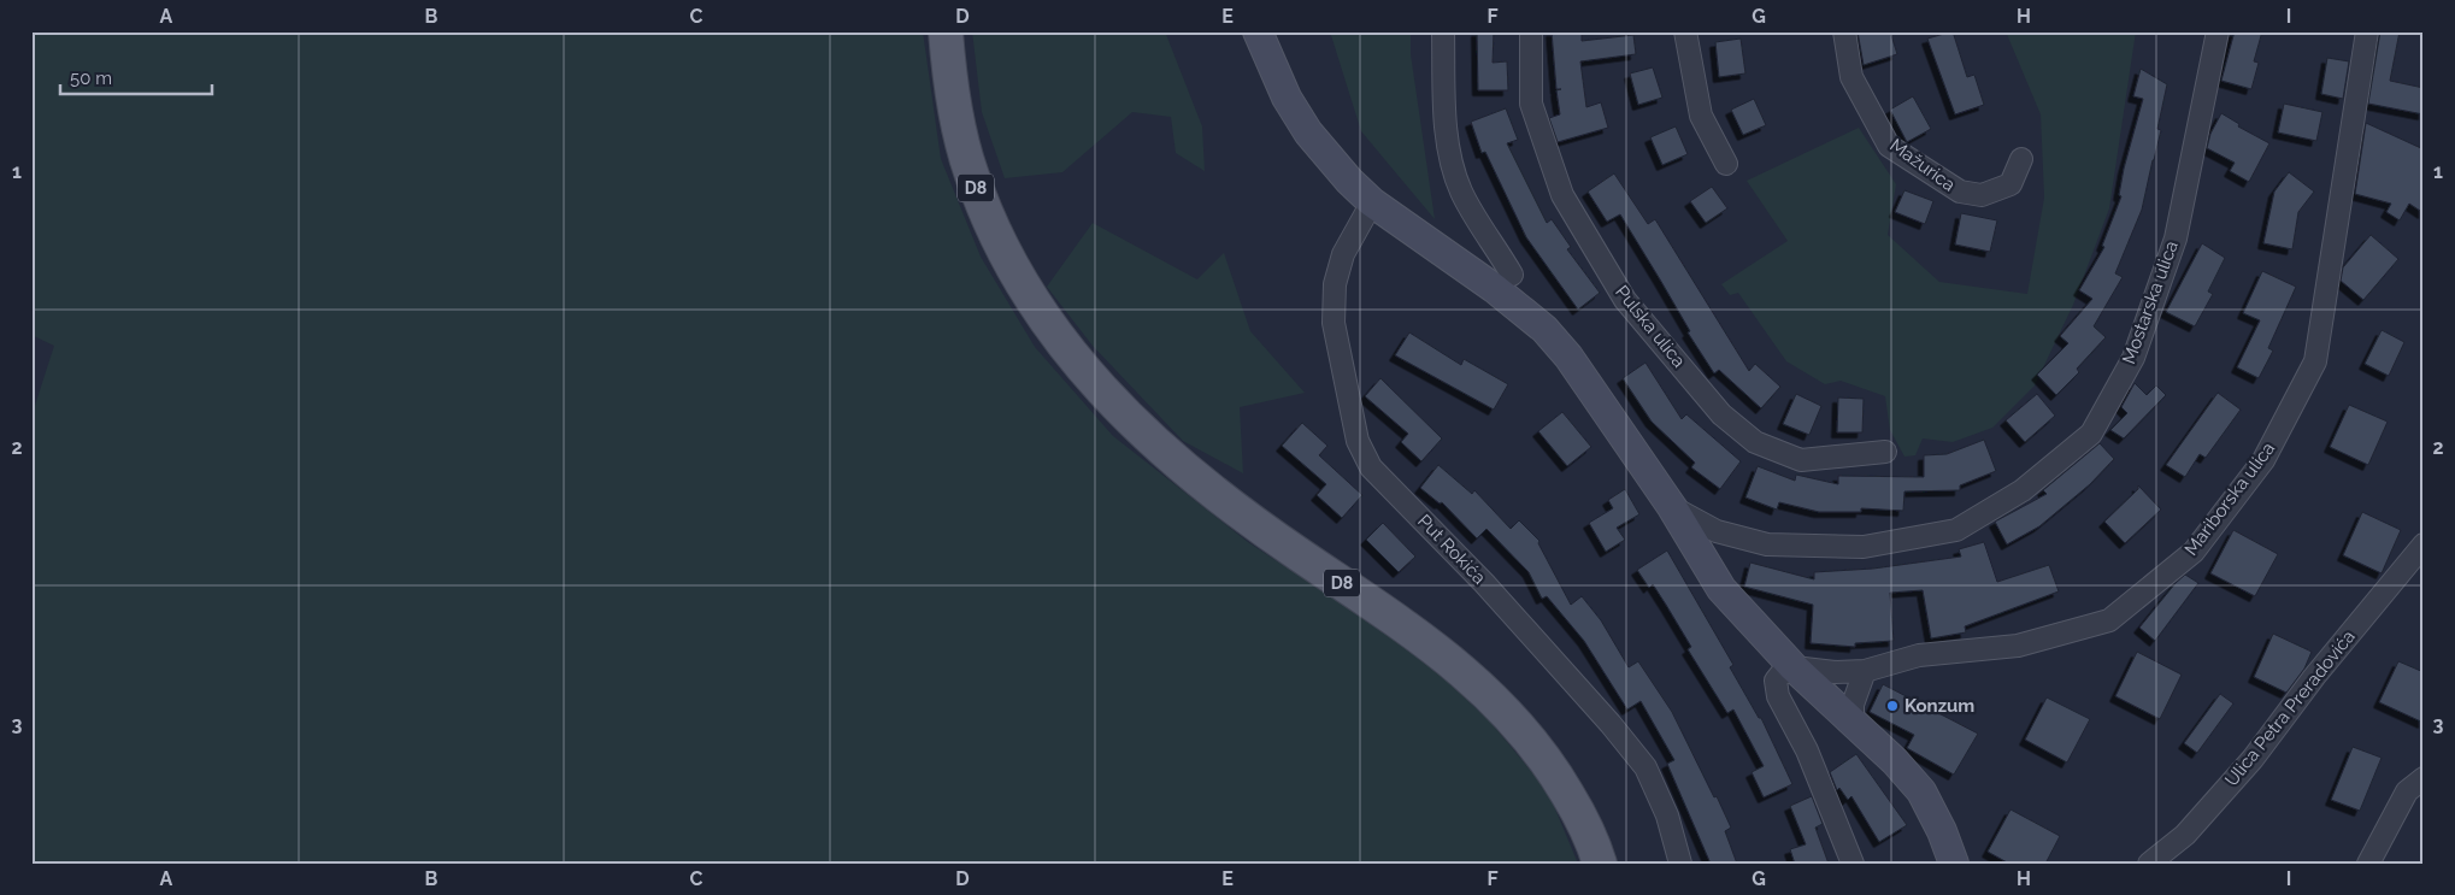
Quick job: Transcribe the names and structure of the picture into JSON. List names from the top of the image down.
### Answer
{
  "streets": {
    "main road": ["D8"],
    "street": [
      "Mažurica",
      "Mostarska ulica",
      "Pulska ulica",
      "Mariborska ulica",
      "Put Rokića",
      "Ulica Petra Preradovića"
    ]
  },
  "places": ["Konzum"],
  "scale_bar": "50 m",
  "grid": {
    "columns": [
      "A",
      "B",
      "C",
      "D",
      "E",
      "F",
      "G",
      "H",
      "I"
    ],
    "rows": ["1", "2", "3"]
  }
}
